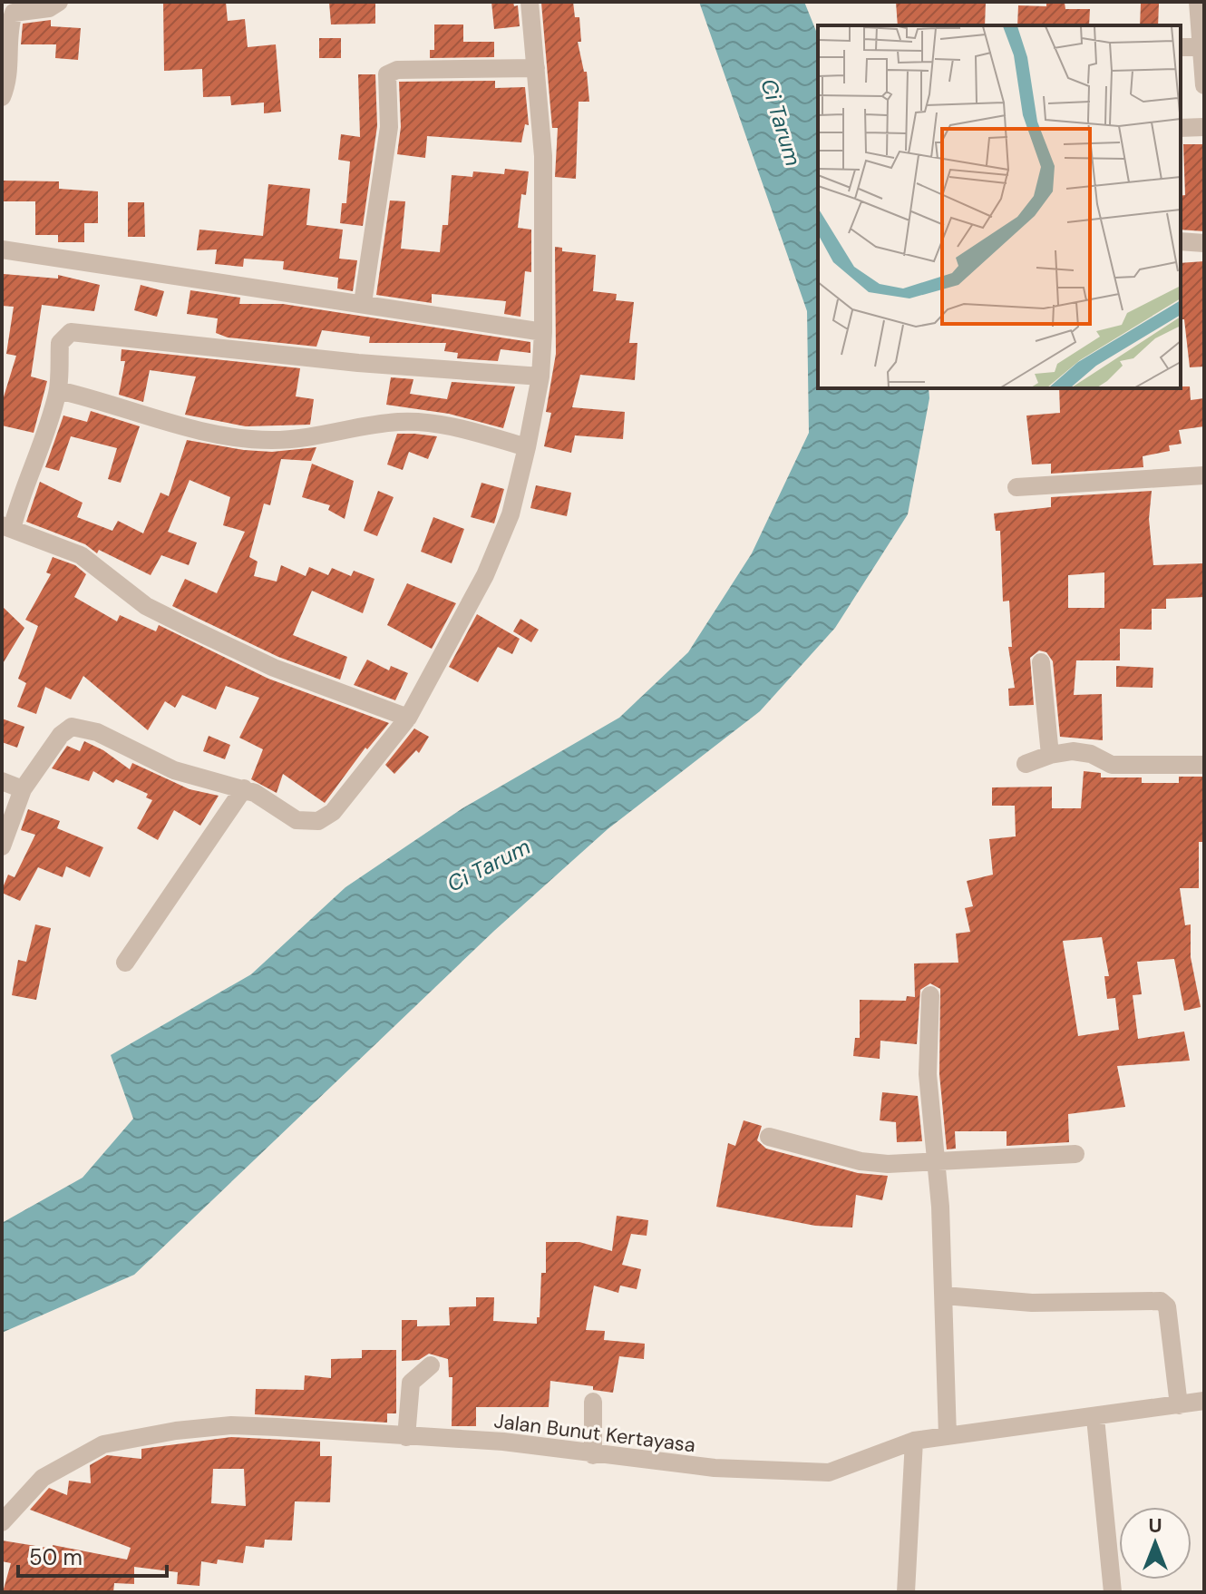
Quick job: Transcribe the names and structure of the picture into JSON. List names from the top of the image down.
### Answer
{
  "streets": {
    "street": ["Jalan Bunut Kertayasa"]
  },
  "water": ["Ci Tarum"],
  "scale_bar": "50 m",
  "north": "top"
}
